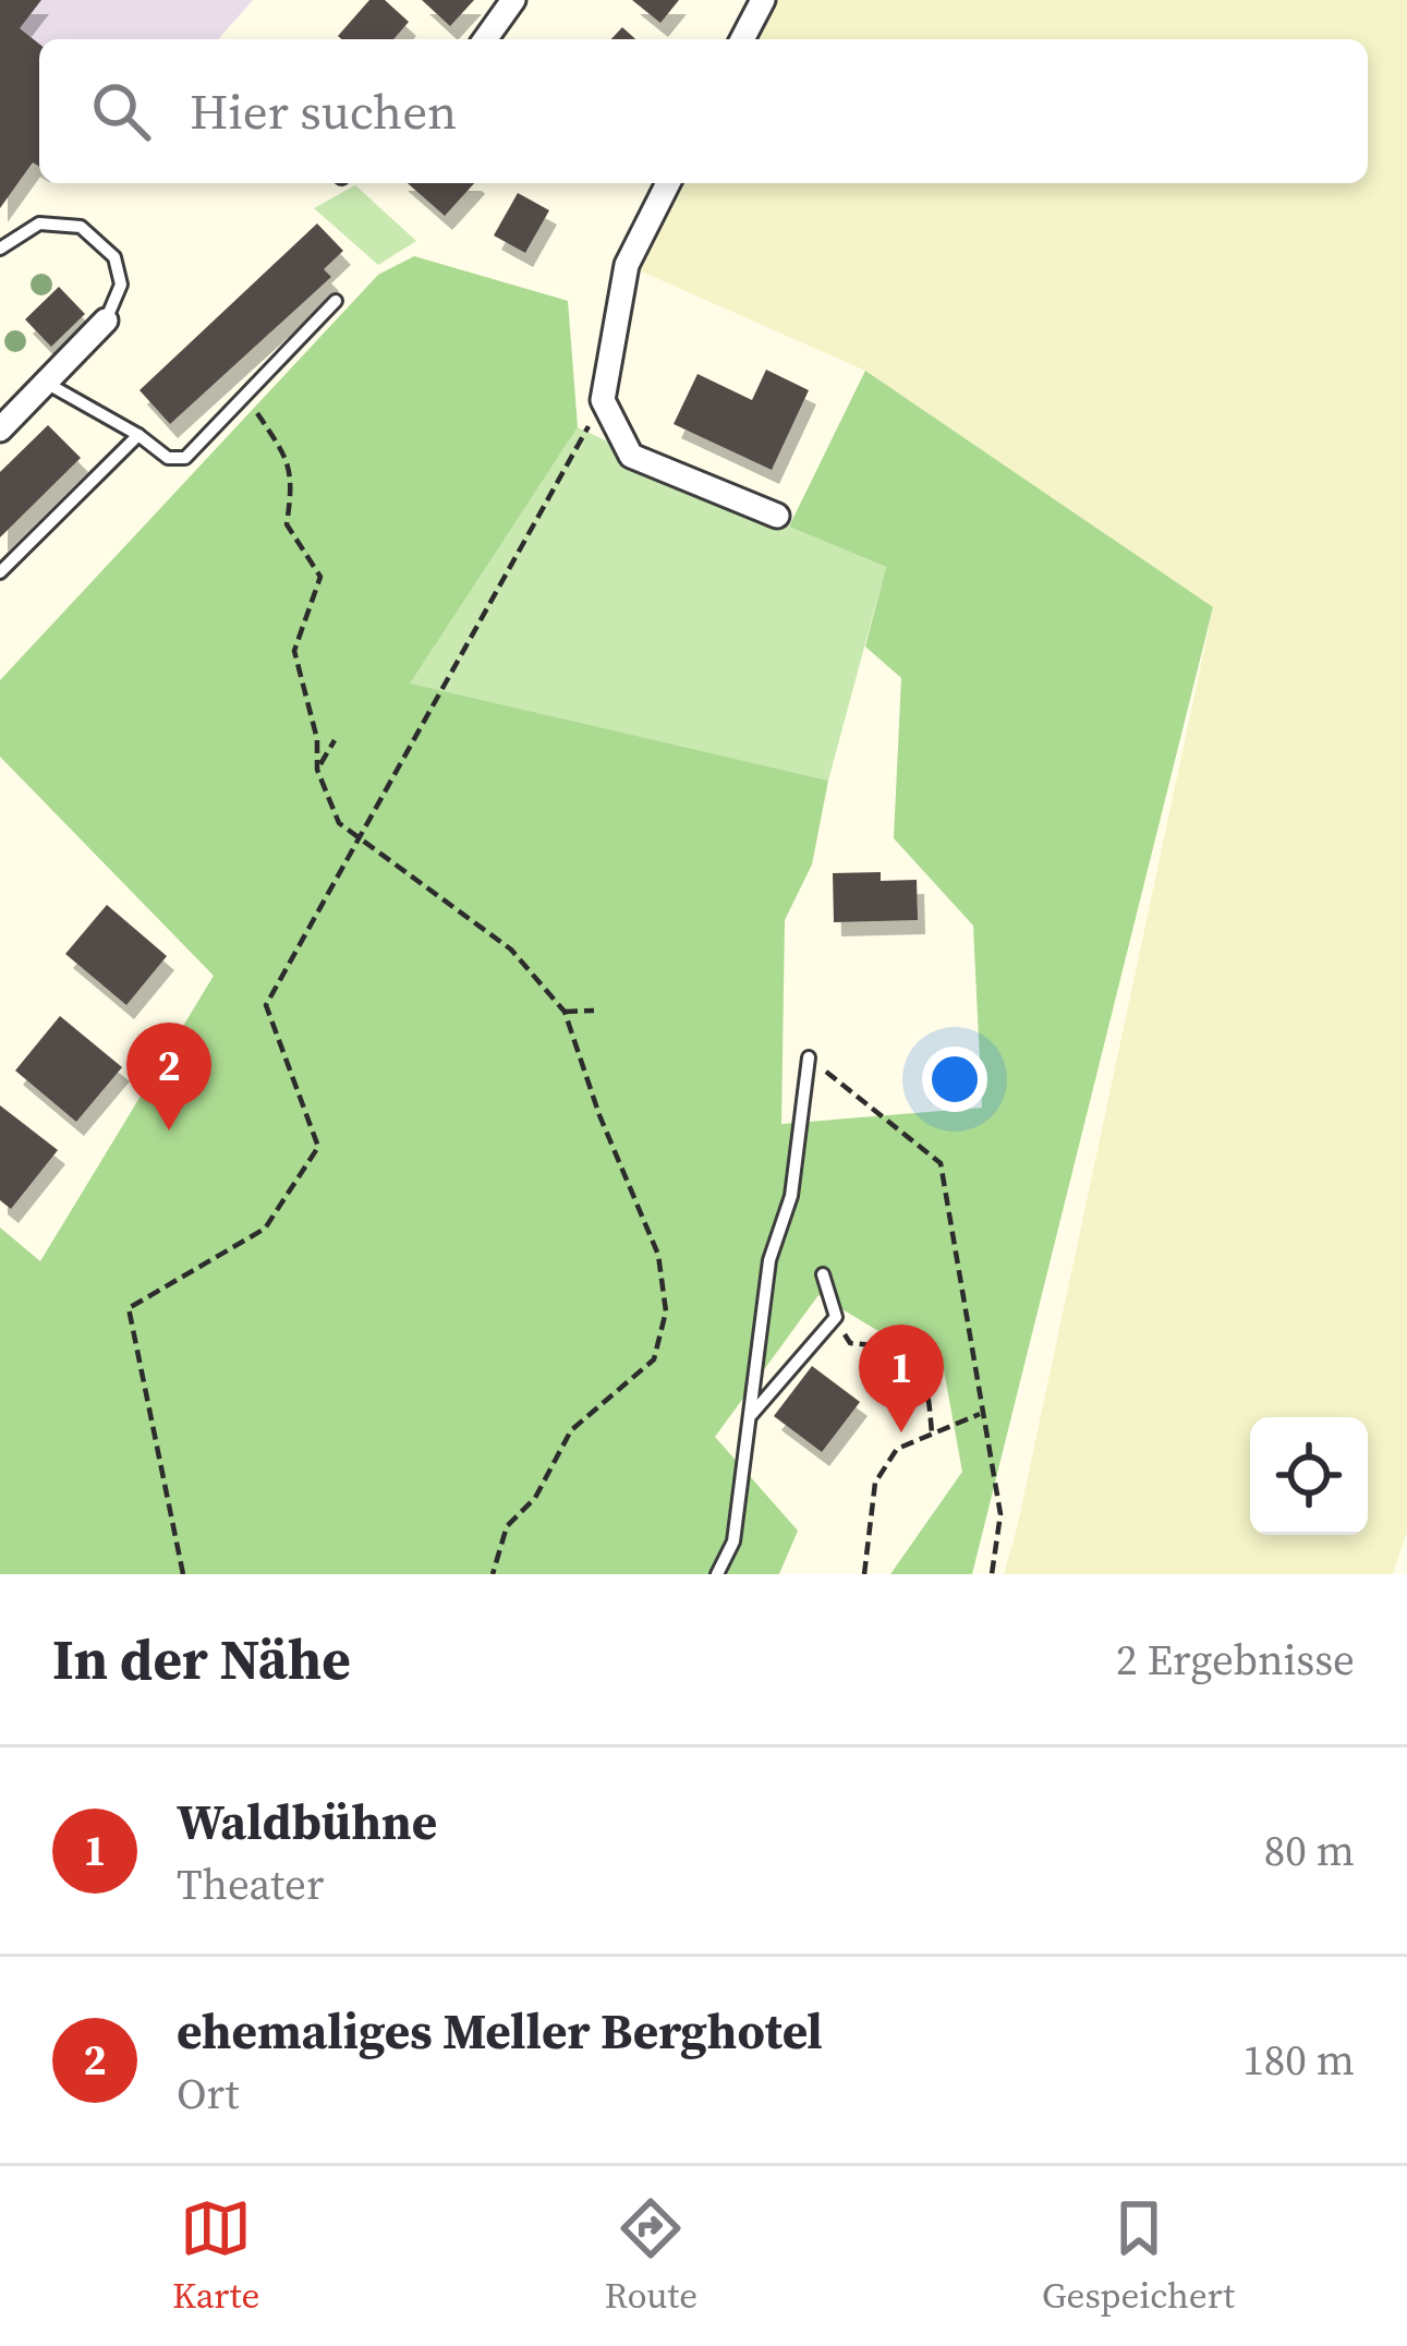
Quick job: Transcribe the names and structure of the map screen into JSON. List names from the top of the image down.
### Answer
{
  "page": {
    "search": "Hier suchen",
    "pins": ["2", "1"],
    "heading": ["In der Nähe", "2 Ergebnisse"],
    "list": [
      {
        "mark": "1",
        "name": "Waldbühne",
        "note": "Theater",
        "value": "80 m"
      },
      {
        "mark": "2",
        "name": "ehemaliges Meller Berghotel",
        "note": "Ort",
        "value": "180 m"
      }
    ],
    "nav": ["Karte", "Route", "Gespeichert"]
  }
}
